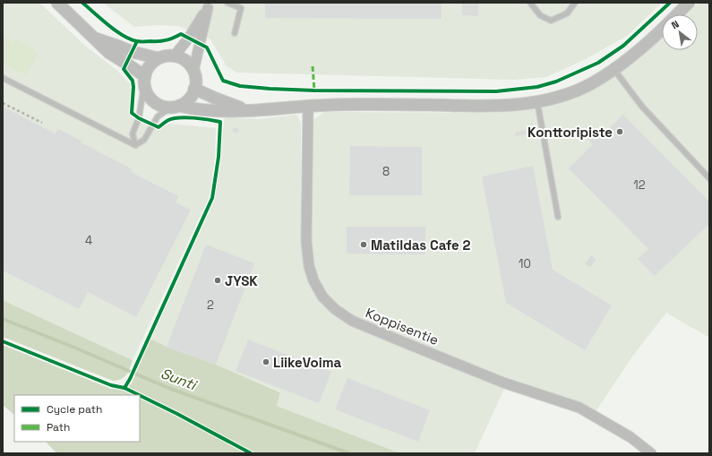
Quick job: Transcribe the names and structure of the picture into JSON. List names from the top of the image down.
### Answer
{
  "streets": {
    "street": ["Koppisentie"]
  },
  "water": ["Sunti"],
  "places": [
    "Konttoripiste",
    "Matildas Cafe 2",
    "JYSK",
    "LiikeVoima"
  ],
  "house_numbers": [
    "8",
    "12",
    "4",
    "10",
    "2"
  ],
  "legend": ["Cycle path", "Path"],
  "north": "top left"
}
